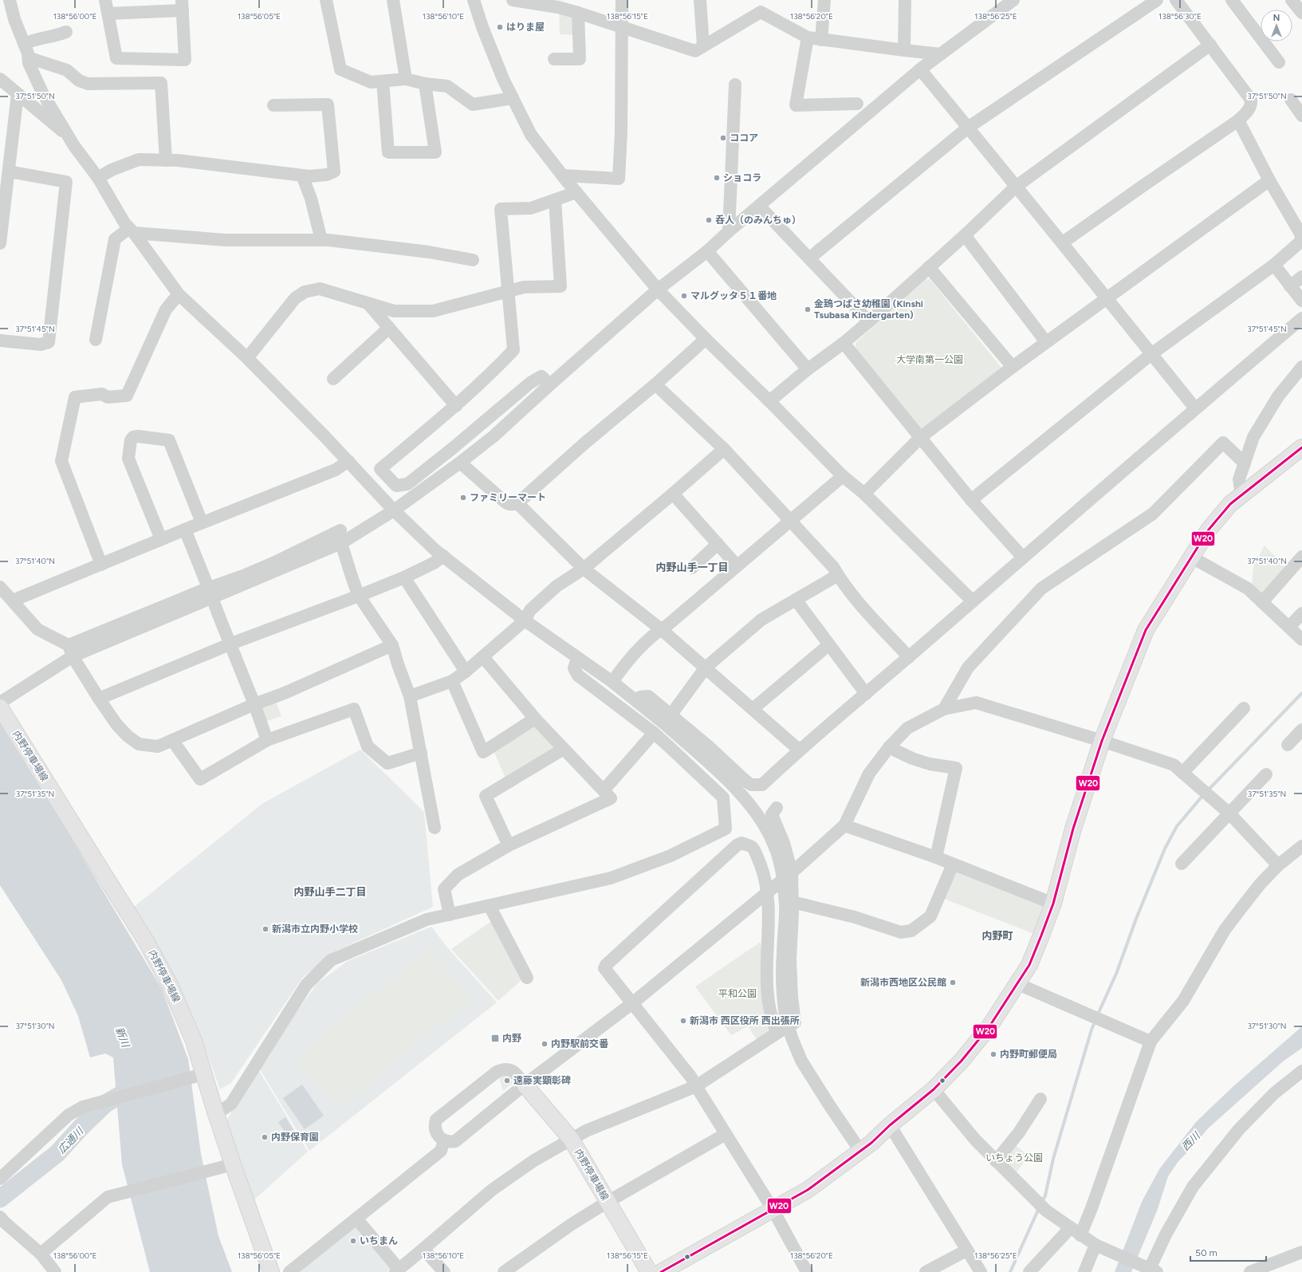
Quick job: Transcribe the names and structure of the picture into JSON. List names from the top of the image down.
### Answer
{
  "streets": {
    "main road": ["内野停車場線"]
  },
  "districts": ["内野山手一丁目", "内野山手二丁目", "内野町"],
  "water": ["新川", "広通川", "西川"],
  "parks": ["大学南第一公園", "平和公園", "いちょう公園"],
  "places": {
    "other": [
      "はりま屋",
      "ココア",
      "ショコラ",
      "呑人（のみんちゅ）",
      "マルグッタ５１番地",
      "金鵄つばさ幼稚園 (Kinshi Tsubasa Kindergarten)",
      "ファミリーマート",
      "新潟市立内野小学校",
      "新潟市西地区公民館",
      "新潟市 西区役所 西出張所",
      "内野駅前交番",
      "内野町郵便局",
      "遠藤実顕彰碑",
      "内野保育園",
      "いちまん"
    ],
    "transit": ["内野"]
  },
  "lines": ["transit line W20"],
  "scale_bar": "50 m",
  "north": "top",
  "coordinates": [
    "138°56'00\"E",
    "138°56'05\"E",
    "138°56'10\"E",
    "138°56'15\"E",
    "138°56'20\"E",
    "138°56'25\"E",
    "138°56'30\"E",
    "37°51'50\"N",
    "37°51'45\"N",
    "37°51'40\"N",
    "37°51'35\"N",
    "37°51'30\"N"
  ]
}
